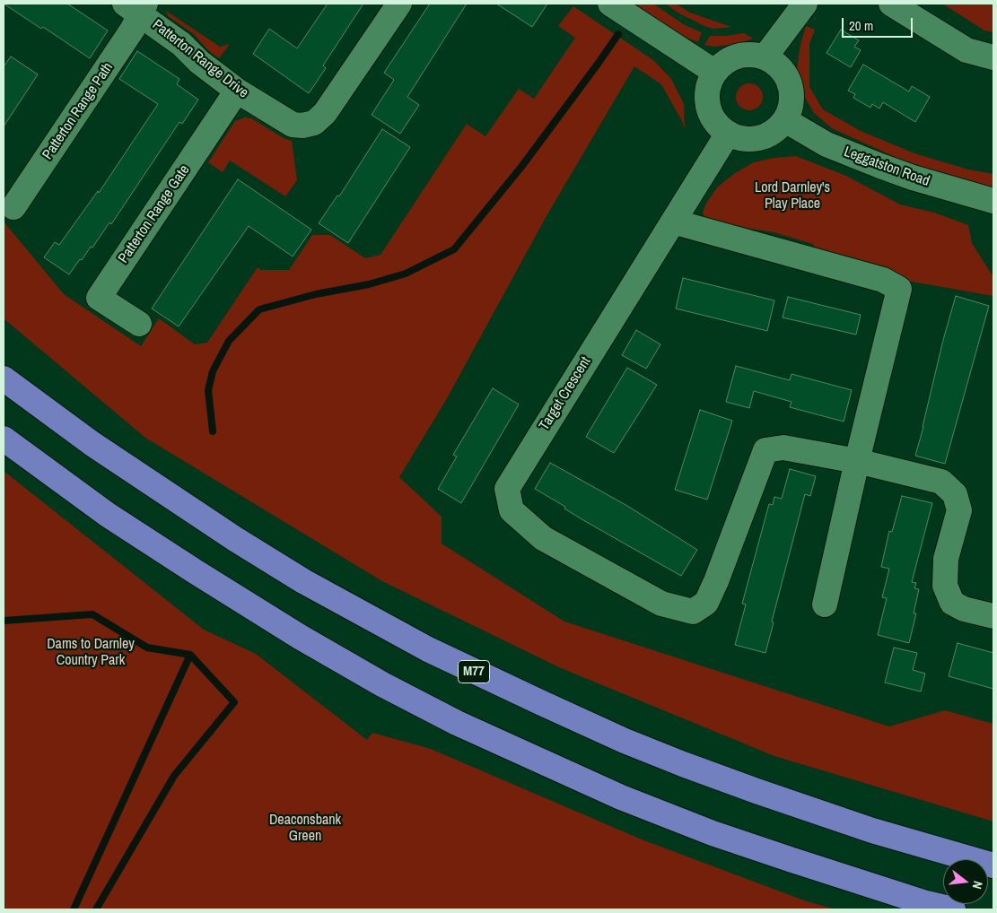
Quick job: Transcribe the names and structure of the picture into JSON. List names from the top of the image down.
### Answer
{
  "streets": {
    "highway": ["M77"],
    "street": [
      "Patterton Range Drive",
      "Patterton Range Path",
      "Leggatston Road",
      "Patterton Range Gate",
      "Target Crescent"
    ]
  },
  "crossings": [
    ["Patterton Range Drive", "Patterton Range Path"],
    ["Patterton Range Drive", "Patterton Range Gate"]
  ],
  "parks": ["Lord Darnley's Play Place", "Dams to Darnley Country Park", "Deaconsbank Green"],
  "scale_bar": "20 m",
  "north": "right"
}
